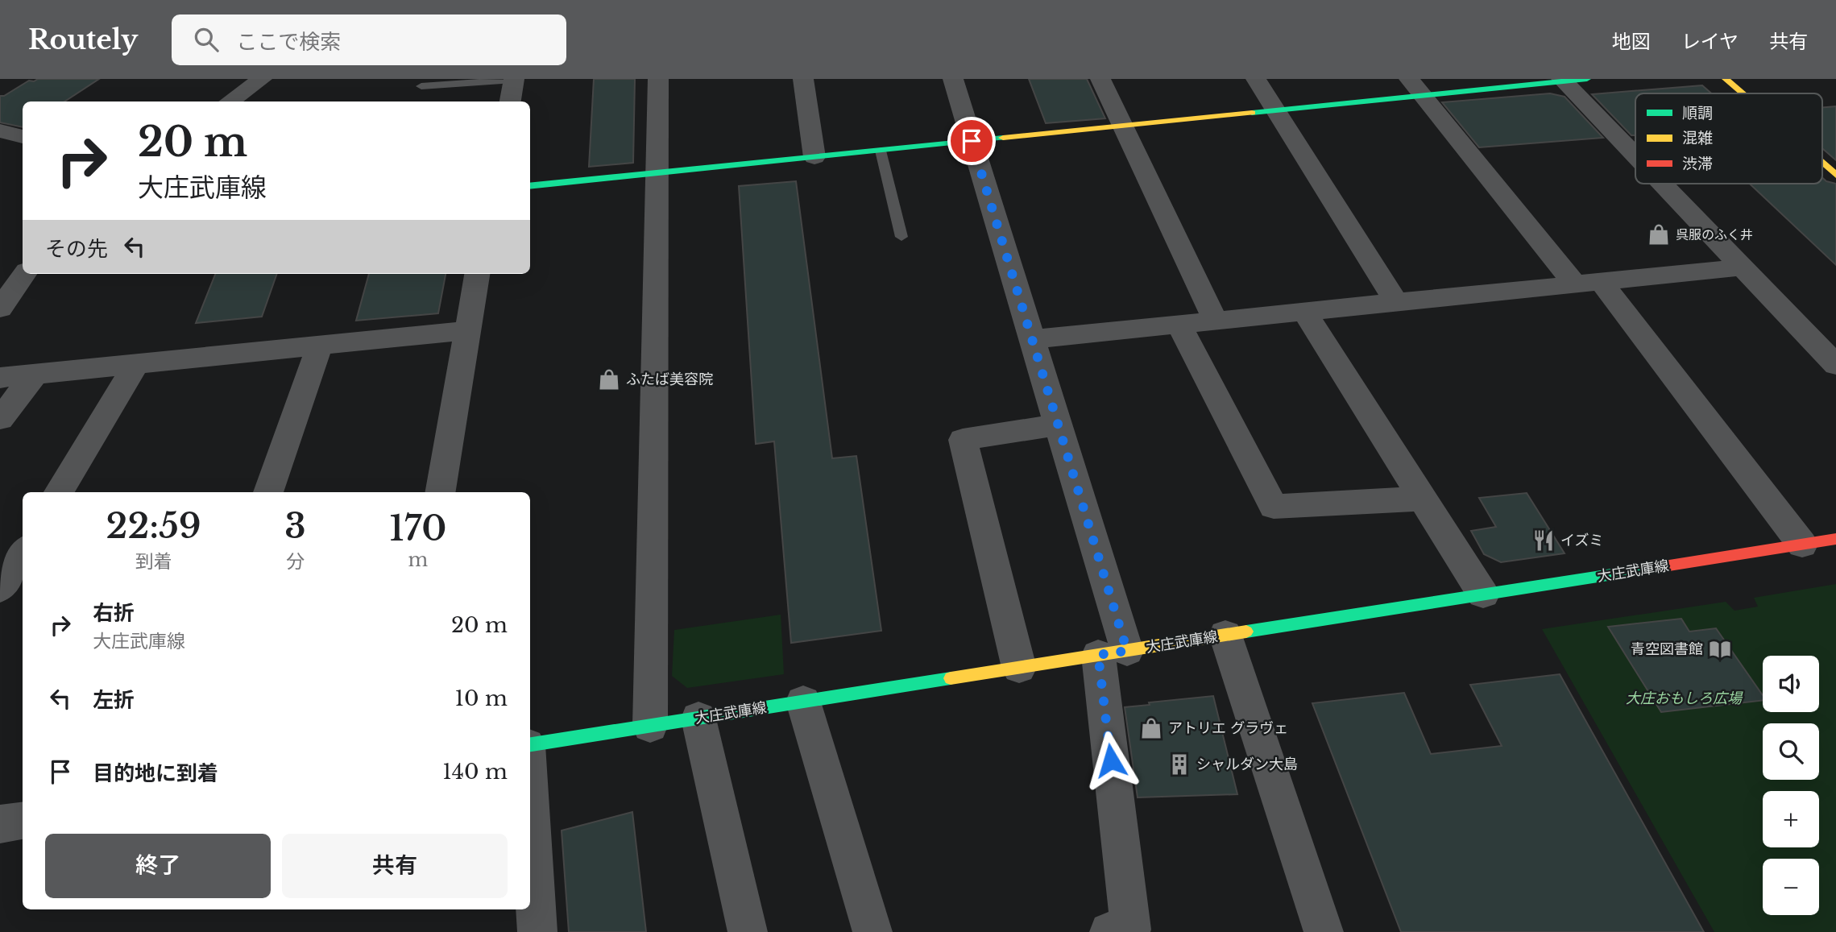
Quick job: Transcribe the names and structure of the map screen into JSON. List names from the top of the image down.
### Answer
{
  "streets": {
    "street": ["大庄武庫線"]
  },
  "parks": ["大庄おもしろ広場"],
  "places": {
    "shop": ["呉服のふく井", "ふたば美容院", "アトリエ グラヴェ"],
    "restaurant": ["イズミ"],
    "library": ["青空図書館"],
    "building": ["シャルダン大島"]
  },
  "legend": ["順調", "混雑", "渋滞"],
  "page": {
    "header": "Routely",
    "search": "ここで検索",
    "nav": ["地図", "レイヤ", "共有"],
    "turn": ["20 m", "大庄武庫線"],
    "then": "その先",
    "eta": [
      "22:59",
      "到着",
      "3",
      "分",
      "170",
      "m"
    ],
    "list": [
      {
        "name": "右折",
        "note": "大庄武庫線",
        "value": "20 m"
      },
      {
        "name": "左折",
        "value": "10 m"
      },
      {
        "name": "目的地に到着",
        "value": "140 m"
      }
    ],
    "map_buttons": ["+", "−"],
    "buttons": ["終了", "共有"]
  }
}
